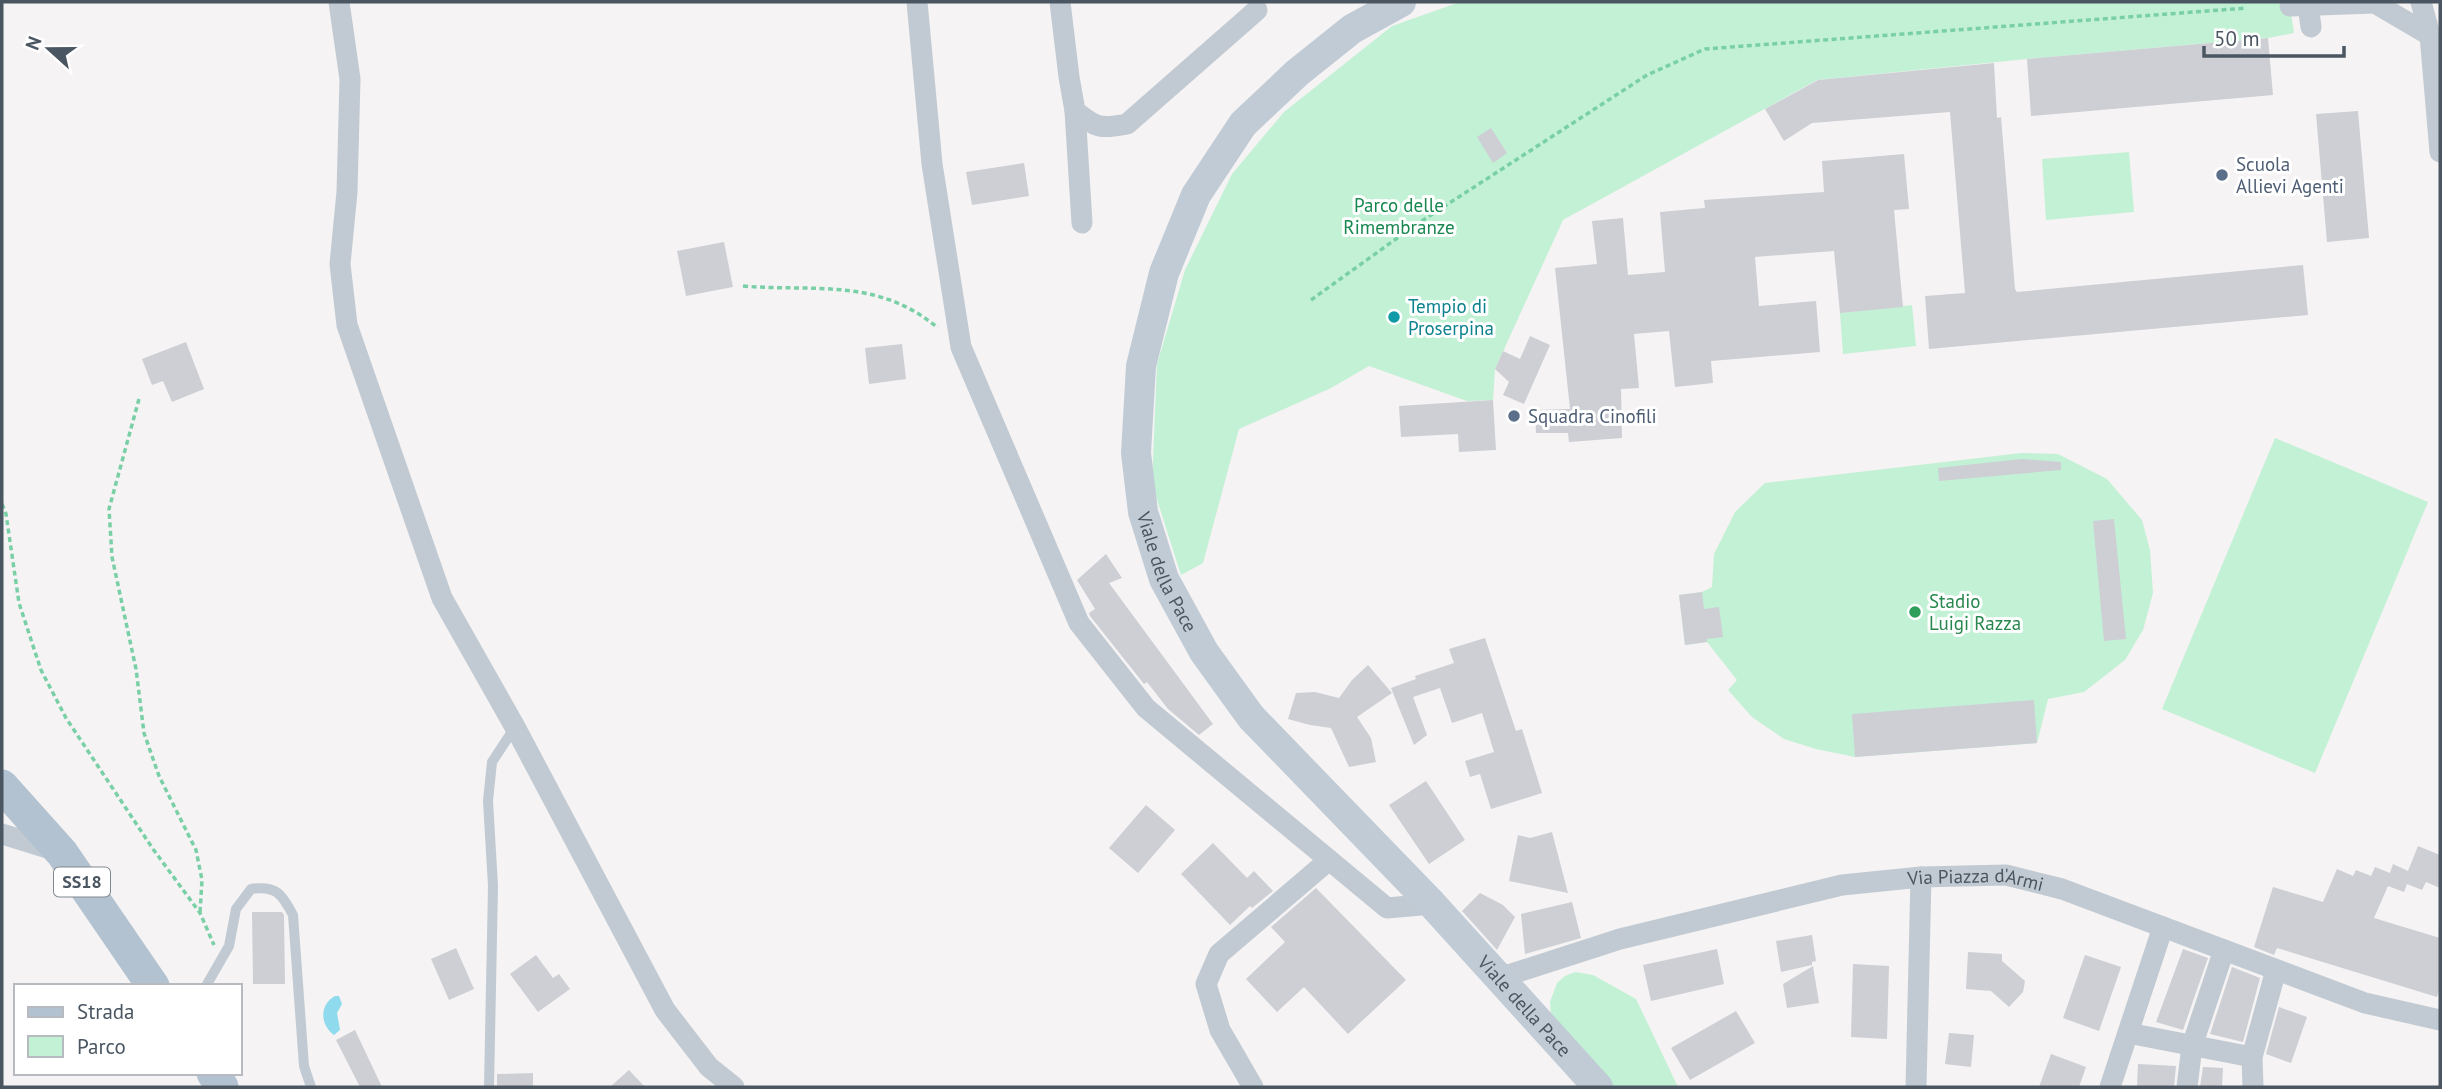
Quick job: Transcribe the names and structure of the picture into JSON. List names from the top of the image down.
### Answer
{
  "streets": {
    "main road": ["Viale della Pace", "SS18"],
    "street": ["Via Piazza d'Armi"]
  },
  "crossings": [
    ["Viale della Pace", "Via Piazza d'Armi"]
  ],
  "parks": ["Parco delle Rimembranze"],
  "places": [
    "Scuola Allievi Agenti",
    "Tempio di Proserpina",
    "Squadra Cinofili",
    "Stadio Luigi Razza"
  ],
  "legend": ["Strada", "Parco"],
  "scale_bar": "50 m",
  "north": "left"
}
